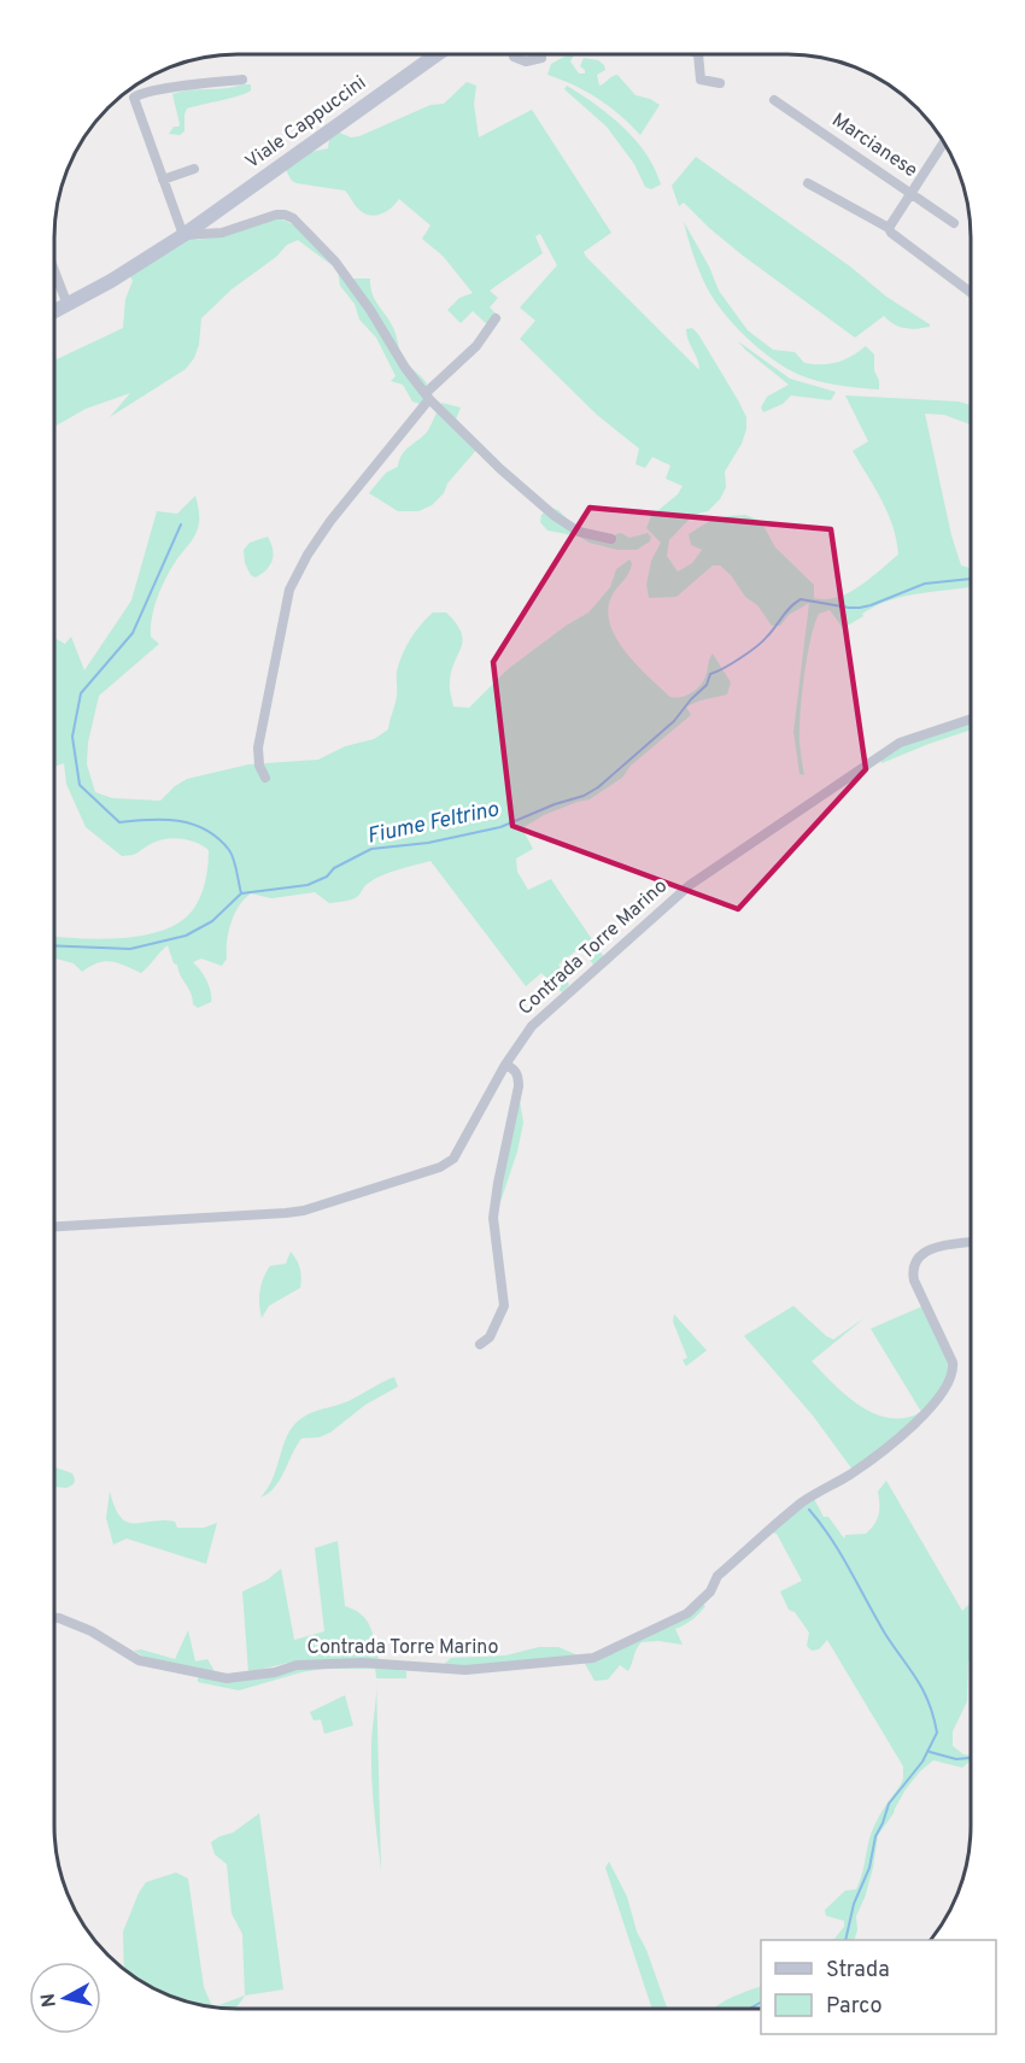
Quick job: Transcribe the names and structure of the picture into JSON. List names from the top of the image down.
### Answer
{
  "streets": {
    "street": ["Viale Cappuccini", "Marcianese", "Contrada Torre Marino"]
  },
  "water": ["Fiume Feltrino"],
  "legend": ["Strada", "Parco"],
  "north": "left"
}
